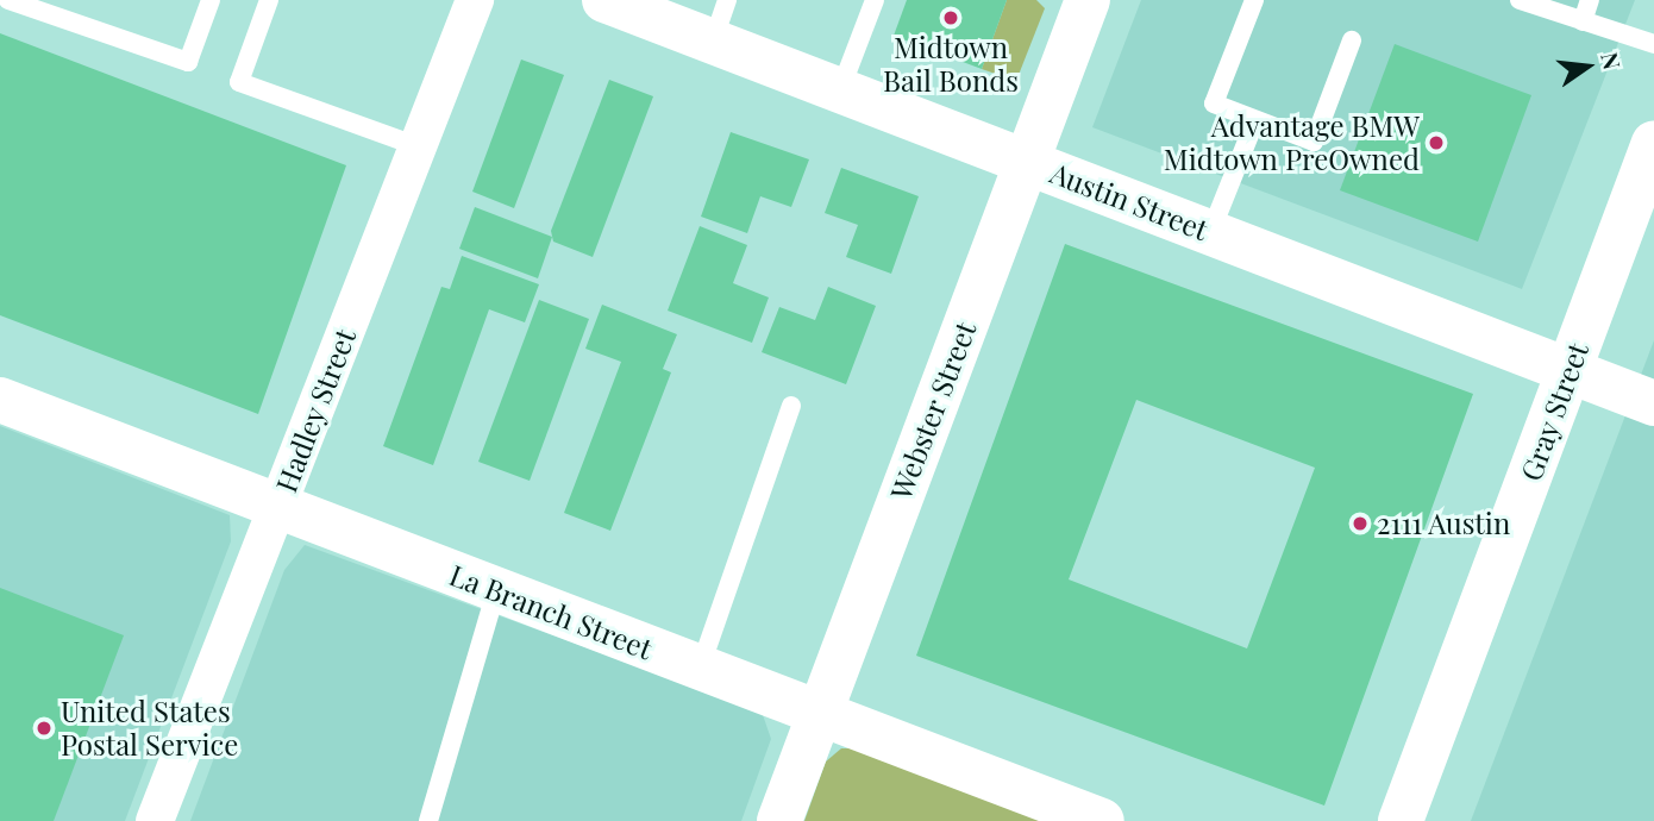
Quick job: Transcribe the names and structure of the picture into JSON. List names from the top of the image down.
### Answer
{
  "streets": {
    "street": [
      "Austin Street",
      "Hadley Street",
      "Webster Street",
      "Gray Street",
      "La Branch Street"
    ]
  },
  "crossings": [
    ["Austin Street", "Webster Street"],
    ["Austin Street", "Gray Street"],
    ["Hadley Street", "La Branch Street"],
    ["Webster Street", "La Branch Street"]
  ],
  "places": [
    "Midtown Bail Bonds",
    "Advantage BMW Midtown PreOwned",
    "2111 Austin",
    "United States Postal Service"
  ],
  "north": "right"
}
